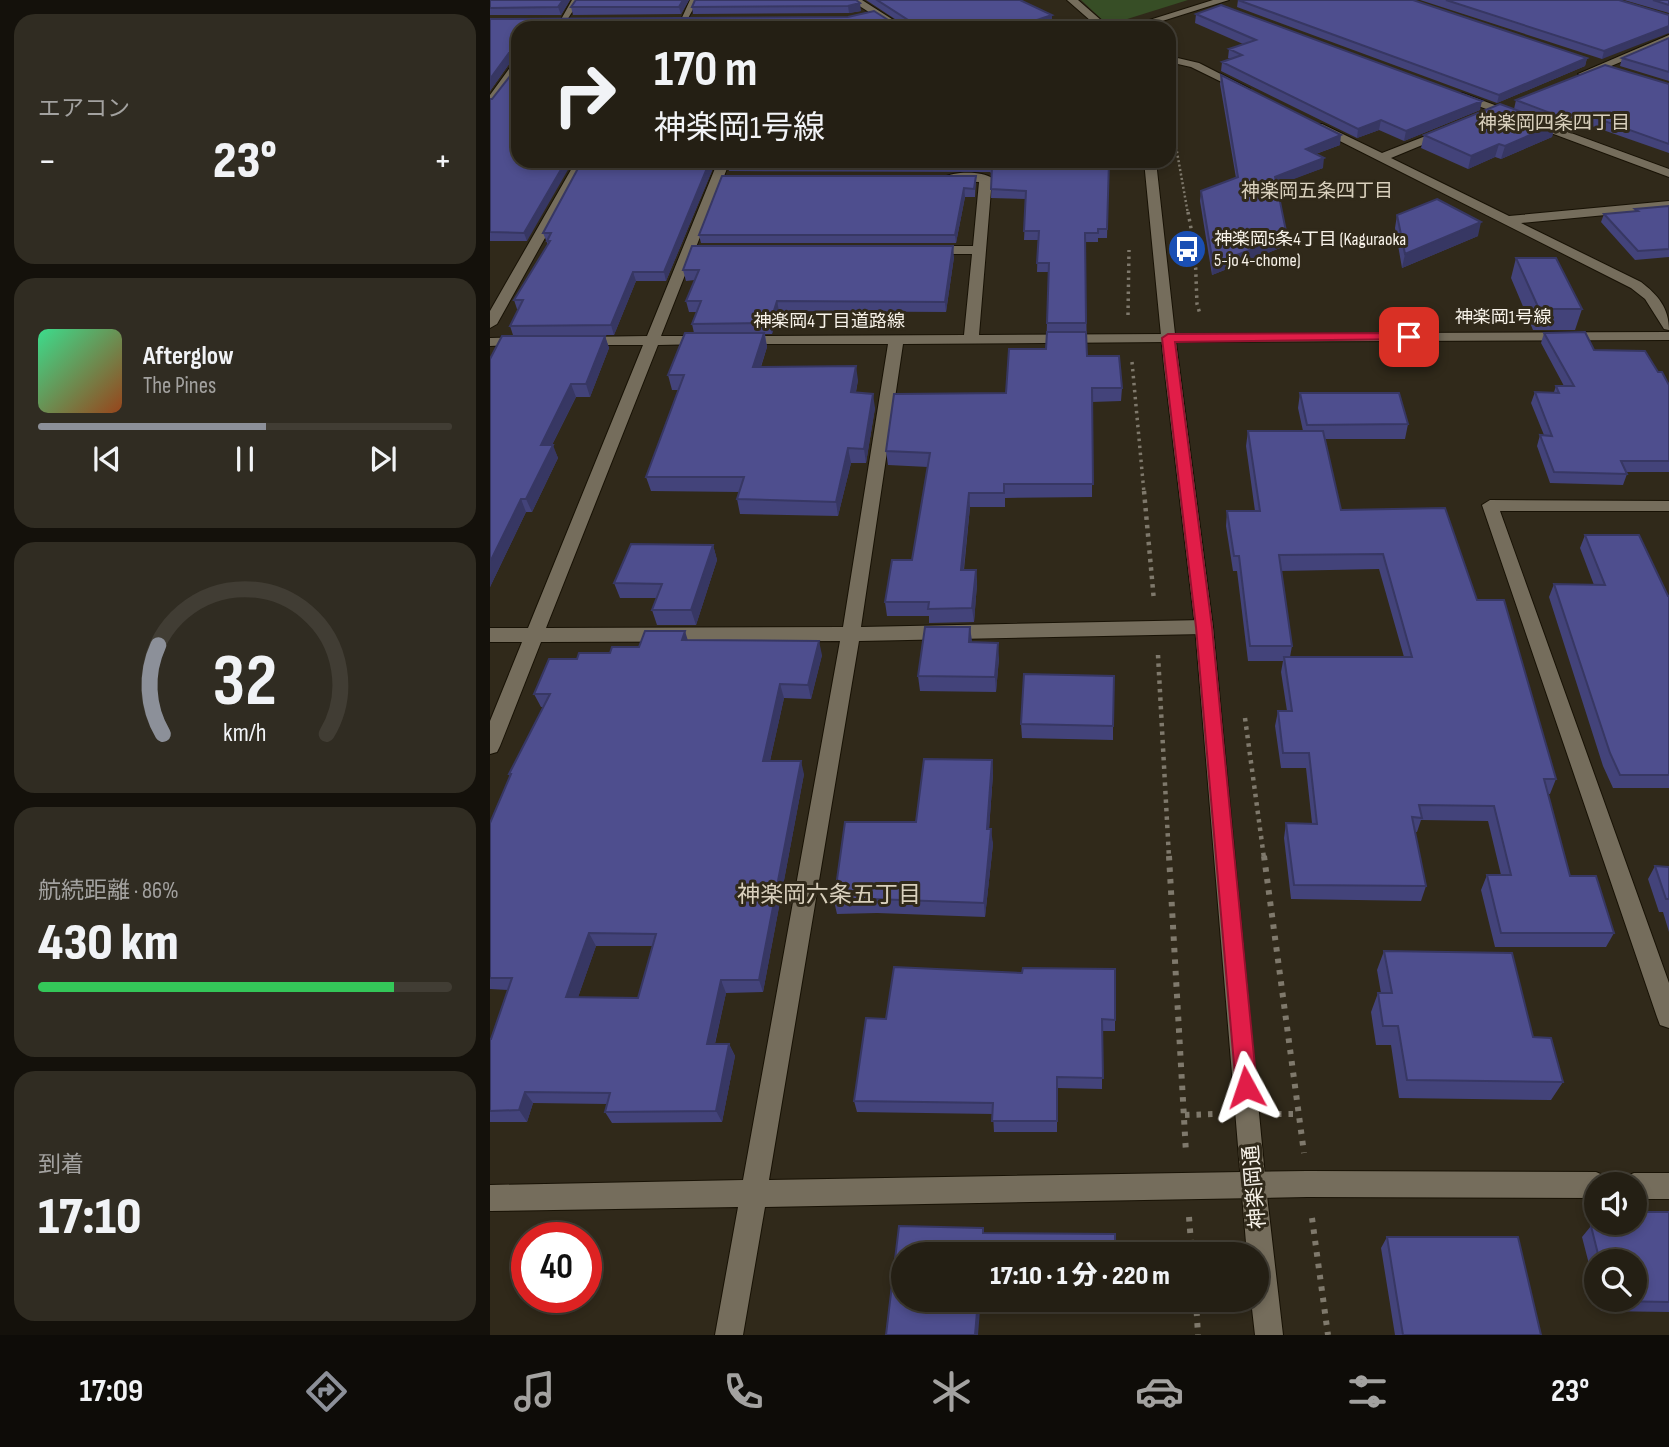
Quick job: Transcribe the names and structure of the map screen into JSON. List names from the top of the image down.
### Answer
{
  "streets": {
    "street": ["神楽岡1号線", "神楽岡4丁目道路線", "神楽岡通"]
  },
  "crossings": [
    ["神楽岡1号線", "神楽岡4丁目道路線"],
    ["神楽岡1号線", "神楽岡通"],
    ["神楽岡4丁目道路線", "神楽岡通"]
  ],
  "districts": ["神楽岡四条四丁目", "神楽岡五条四丁目", "神楽岡六条五丁目"],
  "places": {
    "bus stop": ["神楽岡5条4丁目 (Kaguraoka 5-jo 4-chome)"]
  },
  "page": {
    "tile": [
      "エアコン",
      ["航続距離 · 86%", "430 km"],
      ["到着", "17:10"]
    ],
    "turn": ["170 m", "神楽岡1号線"],
    "heat": ["−", "23°", "+"],
    "song": ["Afterglow", "The Pines"],
    "limit": "40",
    "trip": "17:10 · 1 分 · 220 m",
    "tabs": ["17:09", "23°"],
    "gauge": ["32", "km/h"]
  }
}
